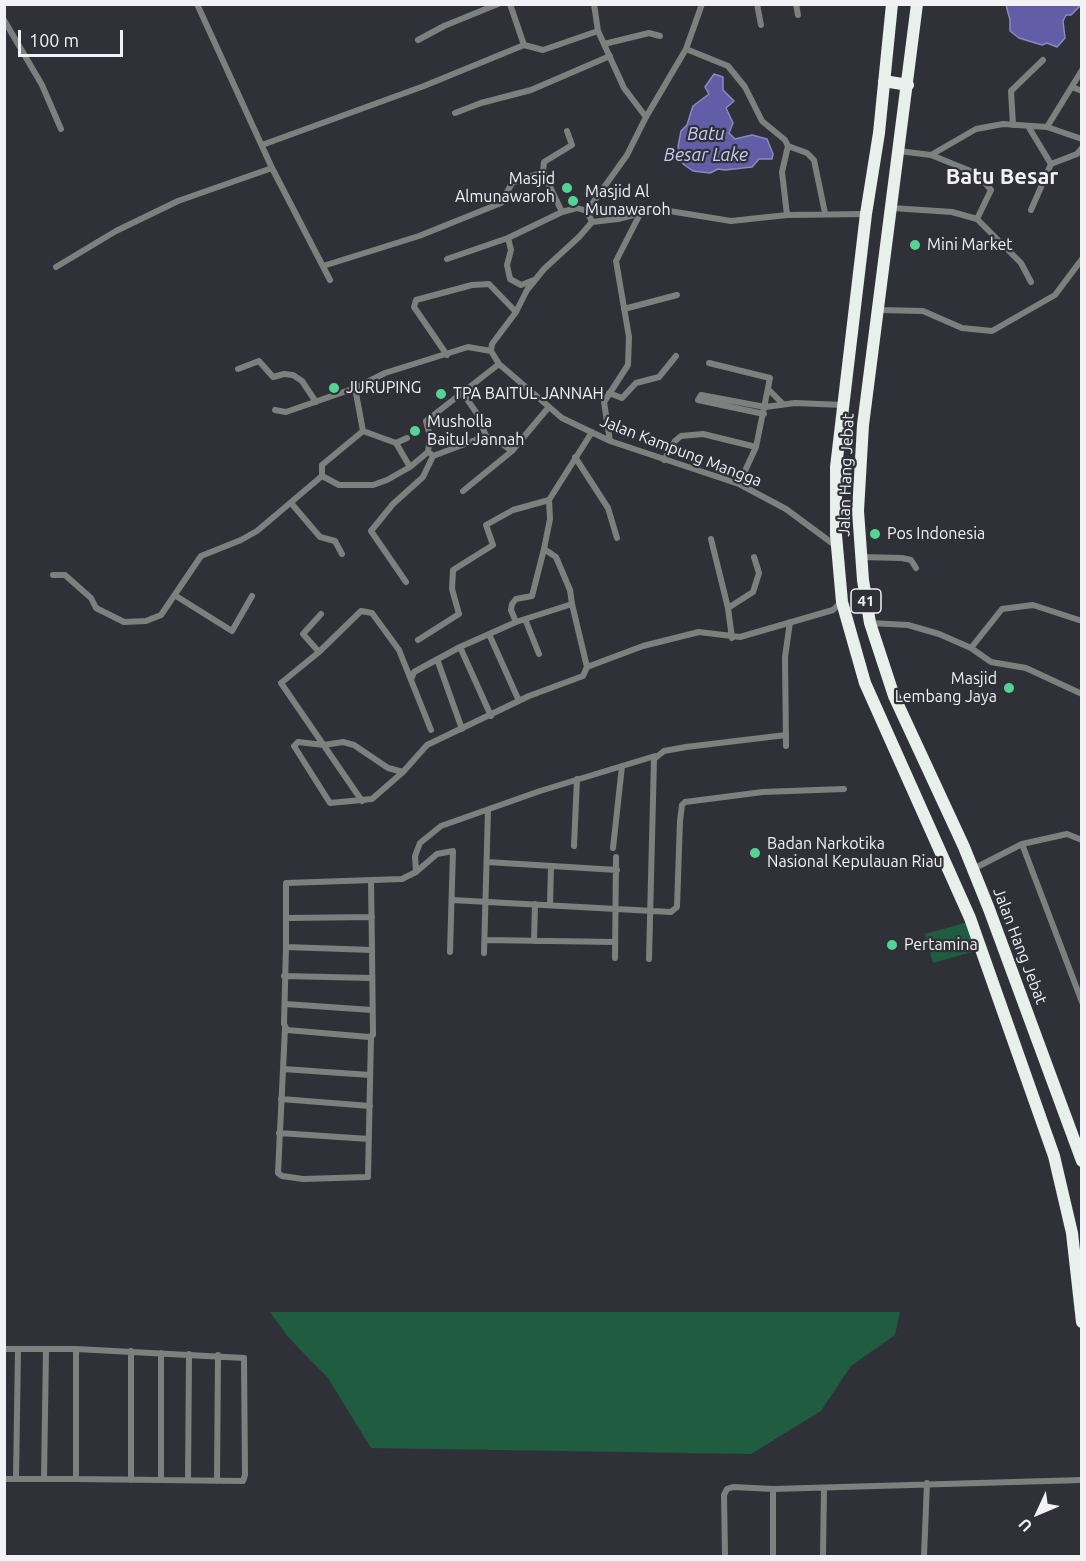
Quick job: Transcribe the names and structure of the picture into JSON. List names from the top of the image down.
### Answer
{
  "streets": {
    "highway": ["Jalan Hang Jebat", "41"],
    "street": ["Jalan Kampung Mangga"]
  },
  "districts": ["Batu Besar"],
  "water": ["Batu Besar Lake"],
  "places": [
    "Masjid Almunawaroh",
    "Masjid Al Munawaroh",
    "Mini Market",
    "JURUPING",
    "TPA BAITUL JANNAH",
    "Musholla Baitul Jannah",
    "Pos Indonesia",
    "Masjid Lembang Jaya",
    "Badan Narkotika Nasional Kepulauan Riau",
    "Pertamina"
  ],
  "scale_bar": "100 m",
  "north": "bottom left"
}
